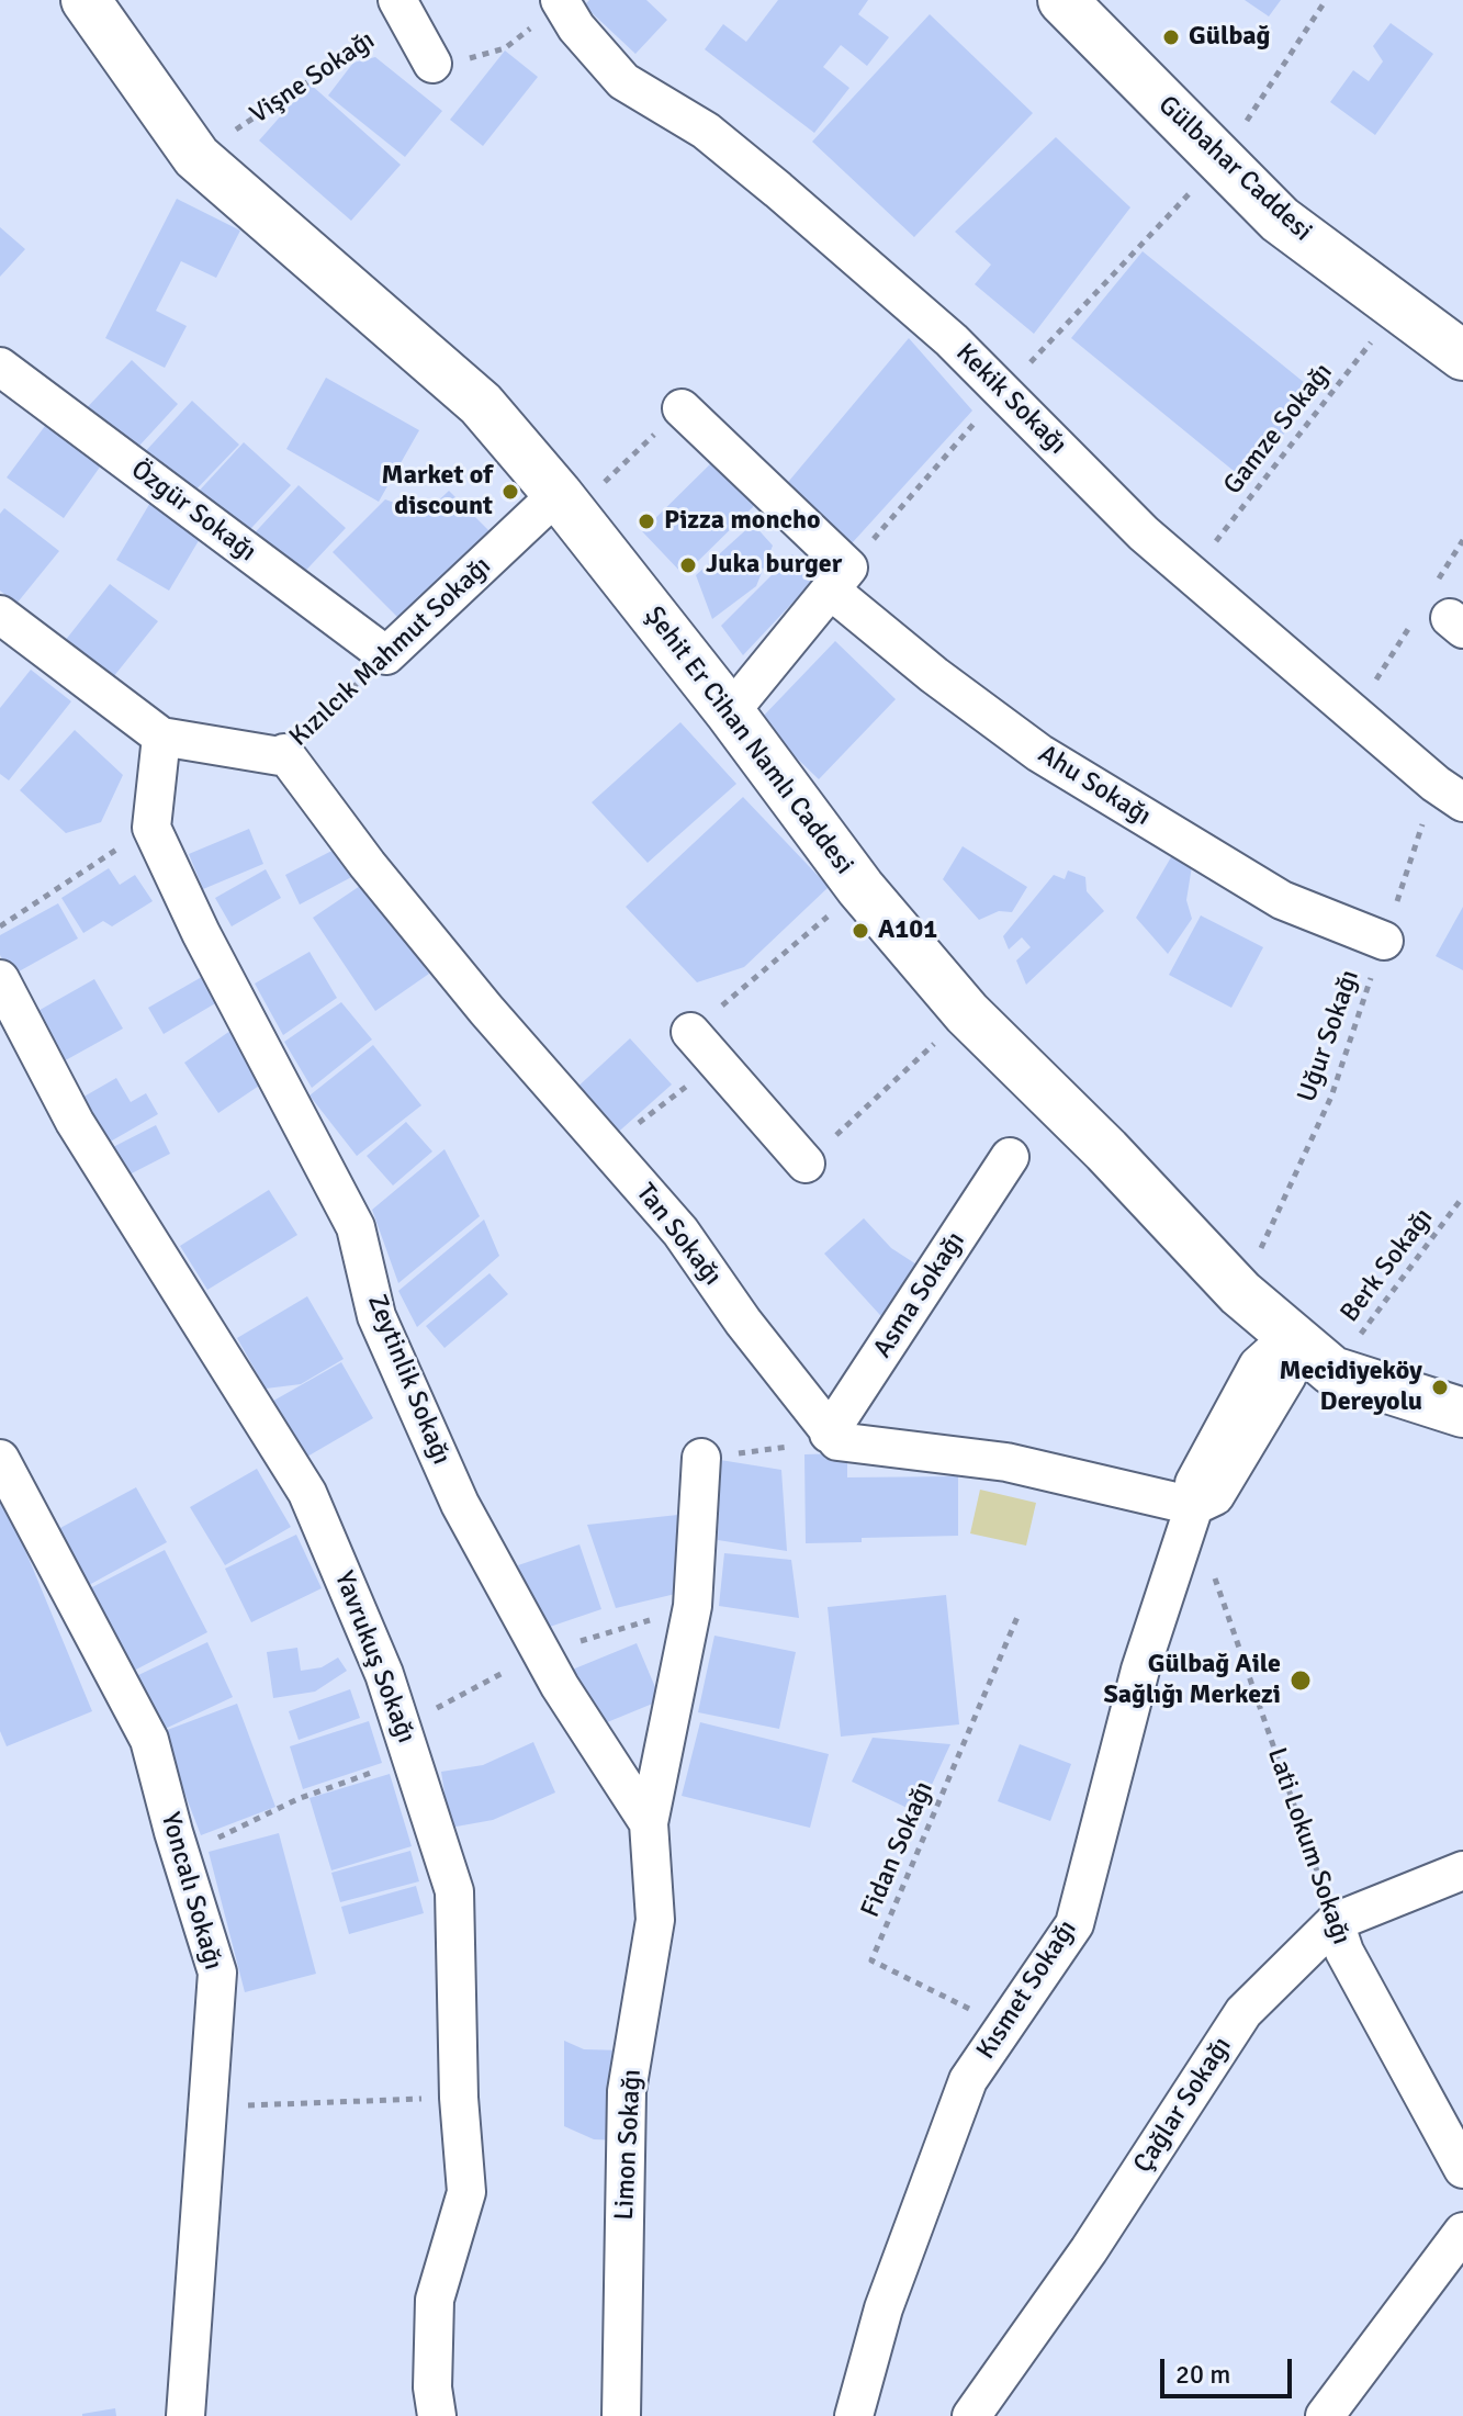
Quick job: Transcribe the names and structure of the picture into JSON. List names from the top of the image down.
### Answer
{
  "streets": {
    "street": [
      "Vişne Sokağı",
      "Gülbahar Caddesi",
      "Kekik Sokağı",
      "Özgür Sokağı",
      "Kızılcık Mahmut Sokağı",
      "Şehit Er Cihan Namlı Caddesi",
      "Ahu Sokağı",
      "Tan Sokağı",
      "Asma Sokağı",
      "Zeytinlik Sokağı",
      "Yavrukuş Sokağı",
      "Lati Lokum Sokağı",
      "Yoncalı Sokağı",
      "Kısmet Sokağı",
      "Çağlar Sokağı",
      "Limon Sokağı"
    ],
    "path": [
      "Gamze Sokağı",
      "Uğur Sokağı",
      "Berk Sokağı",
      "Fidan Sokağı"
    ]
  },
  "crossings": [
    ["Vişne Sokağı", "Şehit Er Cihan Namlı Caddesi"],
    ["Gülbahar Caddesi", "Gamze Sokağı"],
    ["Kekik Sokağı", "Gamze Sokağı"],
    ["Kekik Sokağı", "Uğur Sokağı"],
    ["Özgür Sokağı", "Kızılcık Mahmut Sokağı"],
    ["Kızılcık Mahmut Sokağı", "Şehit Er Cihan Namlı Caddesi"],
    ["Kızılcık Mahmut Sokağı", "Tan Sokağı"],
    ["Şehit Er Cihan Namlı Caddesi", "Uğur Sokağı"],
    ["Şehit Er Cihan Namlı Caddesi", "Berk Sokağı"],
    ["Ahu Sokağı", "Uğur Sokağı"],
    ["Tan Sokağı", "Asma Sokağı"],
    ["Zeytinlik Sokağı", "Limon Sokağı"],
    ["Lati Lokum Sokağı", "Kısmet Sokağı"],
    ["Lati Lokum Sokağı", "Çağlar Sokağı"],
    ["Fidan Sokağı", "Kısmet Sokağı"]
  ],
  "places": [
    "Gülbağ",
    "Market of discount",
    "Pizza moncho",
    "Juka burger",
    "A101",
    "Mecidiyeköy Dereyolu",
    "Gülbağ Aile Sağlığı Merkezi"
  ],
  "scale_bar": "20 m"
}
